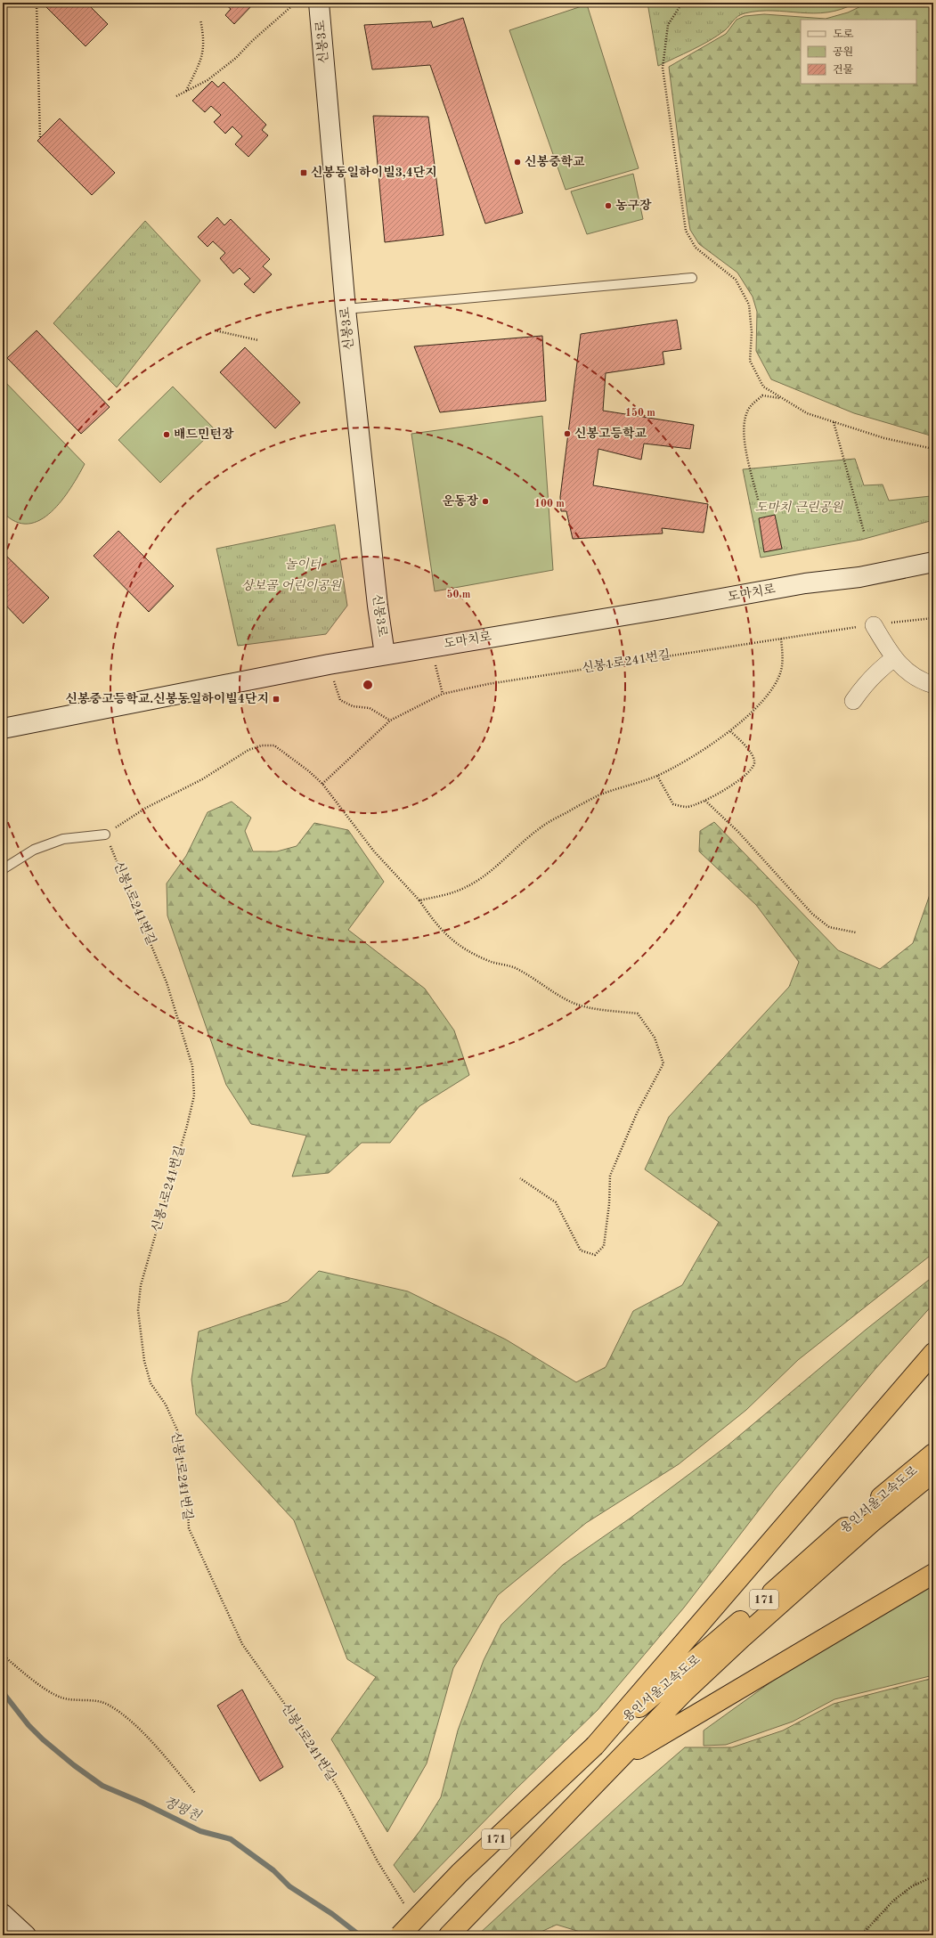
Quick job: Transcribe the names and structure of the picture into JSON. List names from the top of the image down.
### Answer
{
  "streets": {
    "highway": ["용인서울고속도로", "171"],
    "main road": ["신봉3로", "도마치로"],
    "path": ["신봉1로241번길"]
  },
  "crossings": [
    ["신봉3로", "도마치로"]
  ],
  "water": ["정평천"],
  "parks": ["도마치 근린공원", "놀이터", "상보골 어린이공원"],
  "places": {
    "other": [
      "신봉중학교",
      "농구장",
      "신봉고등학교",
      "배드민턴장",
      "운동장"
    ],
    "transit": ["신봉동일하이빌3,4단지", "신봉중고등학교.신봉동일하이빌4단지"]
  },
  "legend": ["도로", "공원", "건물"],
  "rings": ["150 m", "100 m", "50 m"]
}
